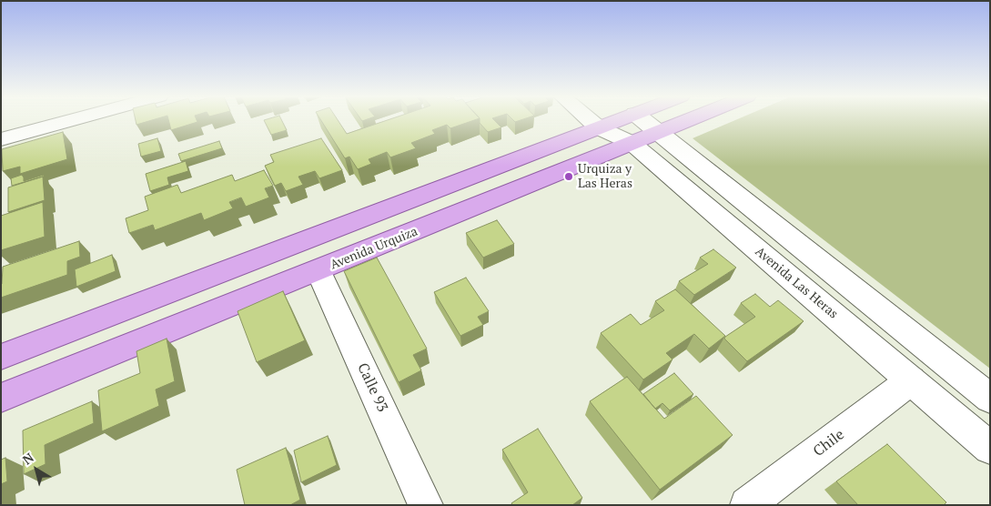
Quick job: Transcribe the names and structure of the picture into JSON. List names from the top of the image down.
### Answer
{
  "streets": {
    "main road": [
      "Avenida Urquiza",
      "Avenida Las Heras",
      "Calle 93",
      "Chile"
    ]
  },
  "crossings": [
    ["Avenida Urquiza", "Avenida Las Heras"],
    ["Avenida Urquiza", "Calle 93"],
    ["Avenida Las Heras", "Chile"]
  ],
  "places": ["Urquiza y Las Heras"],
  "north": "top left"
}
